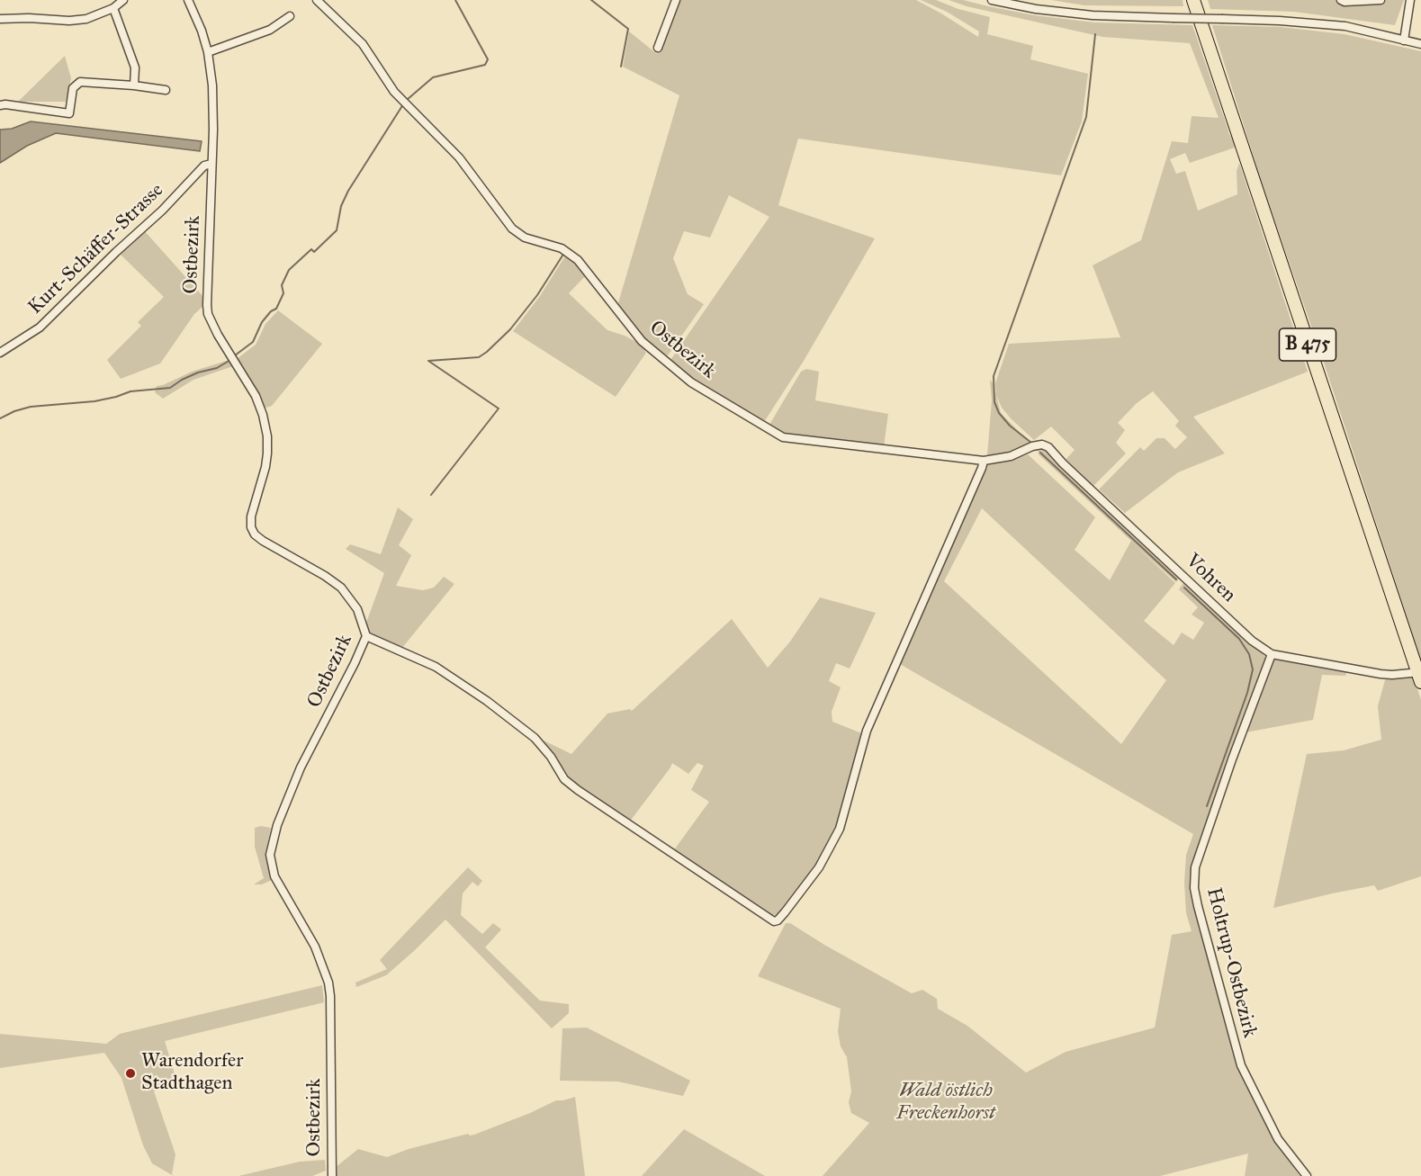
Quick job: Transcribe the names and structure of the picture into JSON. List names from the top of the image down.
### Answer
{
  "streets": {
    "main road": ["B 475"],
    "street": [
      "Kurt-Schäffer-Strasse",
      "Ostbezirk",
      "Vohren",
      "Holtrup-Ostbezirk"
    ]
  },
  "crossings": [
    ["Kurt-Schäffer-Strasse", "Ostbezirk"],
    ["Ostbezirk", "Vohren"],
    ["B 475", "Vohren"],
    ["Vohren", "Holtrup-Ostbezirk"]
  ],
  "parks": ["Wald östlich Freckenhorst"],
  "places": ["Warendorfer Stadthagen"]
}
